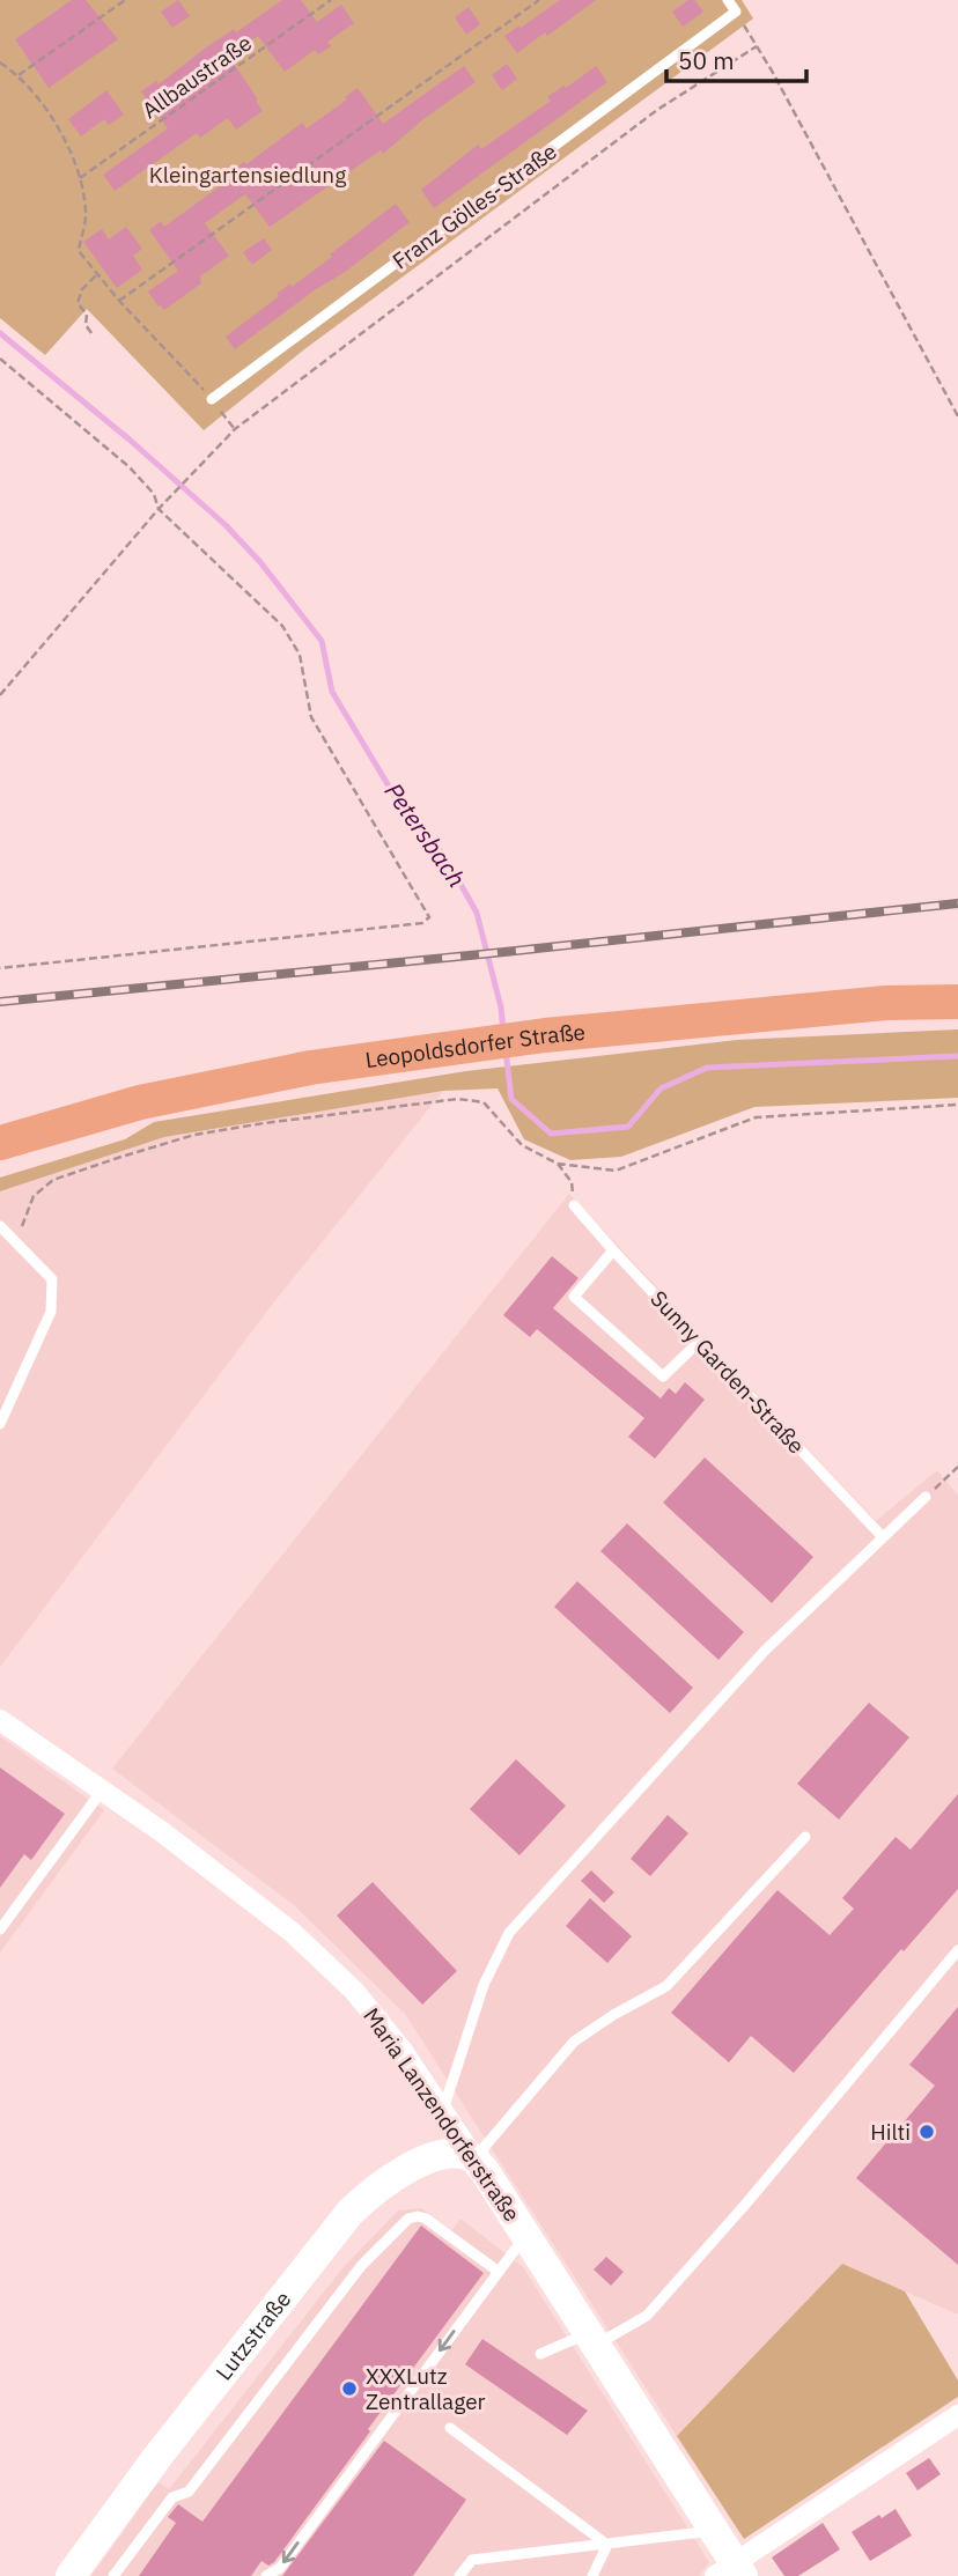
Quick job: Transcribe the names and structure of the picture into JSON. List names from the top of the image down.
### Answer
{
  "streets": {
    "main road": ["Leopoldsdorfer Straße"],
    "street": ["Maria Lanzendorferstraße", "Lutzstraße"],
    "lane": ["Franz Gölles-Straße", "Sunny Garden-Straße"],
    "path": ["Allbaustraße"]
  },
  "crossings": [
    ["Maria Lanzendorferstraße", "Lutzstraße"]
  ],
  "water": ["Petersbach"],
  "parks": ["Kleingartensiedlung"],
  "places": ["Hilti", "XXXLutz Zentrallager"],
  "scale_bar": "50 m"
}
